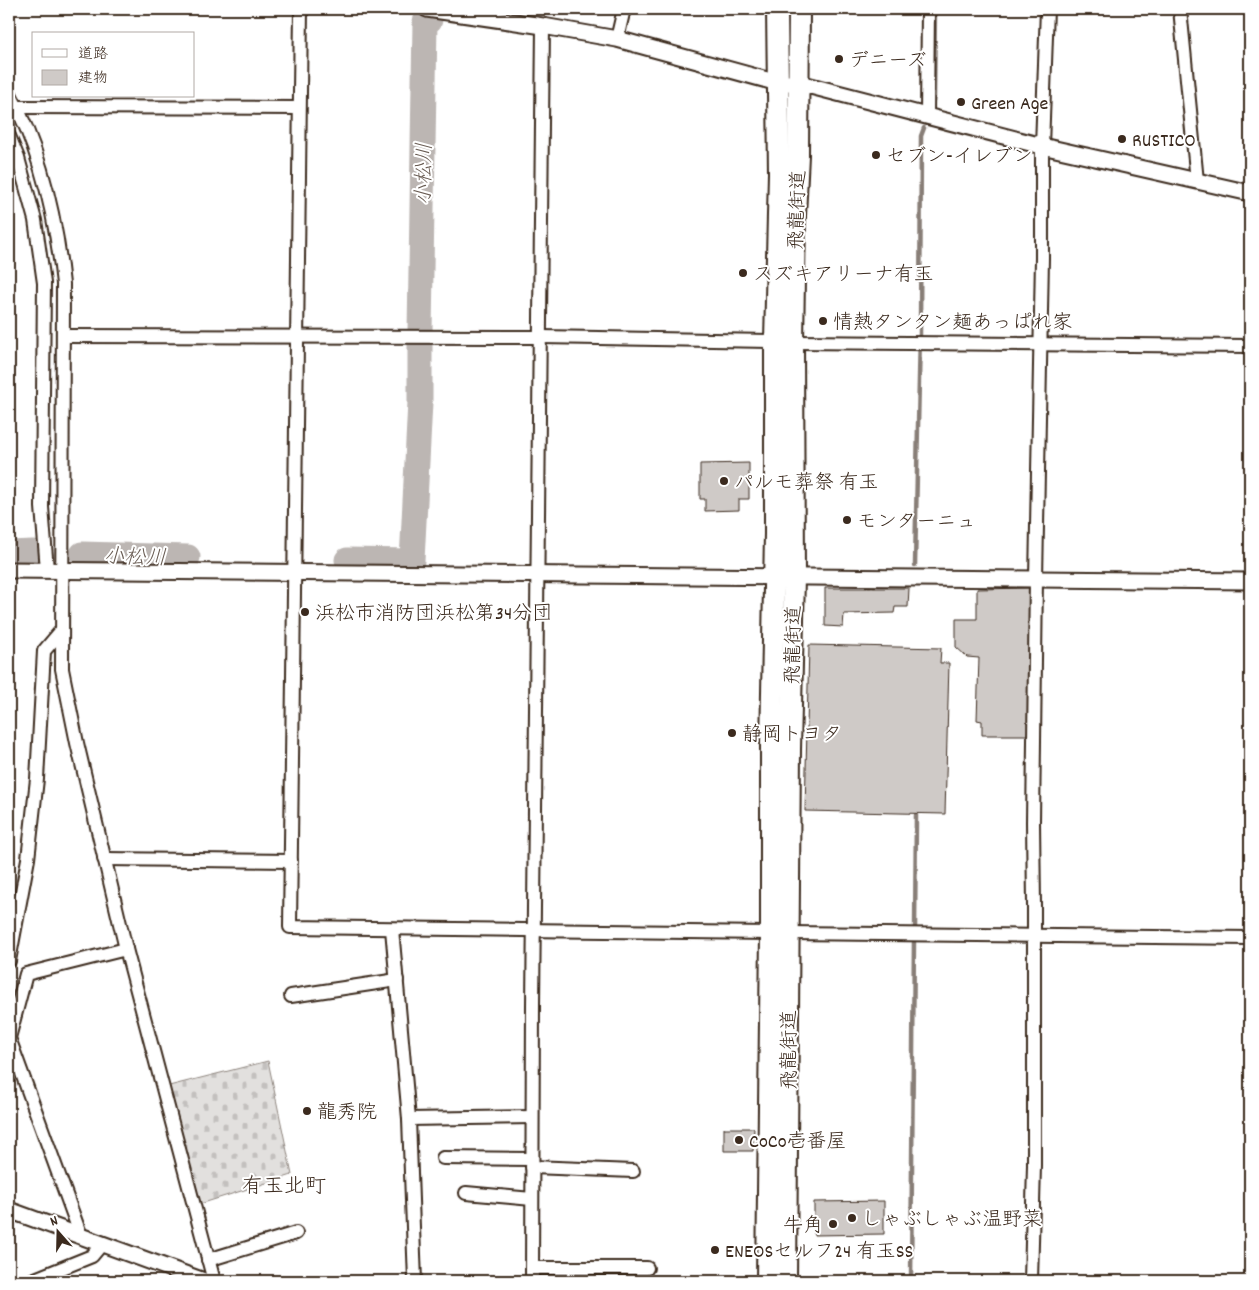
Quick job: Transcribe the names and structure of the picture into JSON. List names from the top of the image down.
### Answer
{
  "streets": {
    "highway": ["飛龍街道"]
  },
  "districts": ["有玉北町"],
  "water": ["小松川"],
  "places": [
    "デニーズ",
    "Green Age",
    "RUSTICO",
    "セブン-イレブン",
    "スズキアリーナ有玉",
    "情熱タンタン麺あっぱれ家",
    "パルモ葬祭 有玉",
    "モンターニュ",
    "浜松市消防団浜松第34分団",
    "静岡トヨタ",
    "龍秀院",
    "CoCo壱番屋",
    "しゃぶしゃぶ温野菜",
    "牛角",
    "ENEOSセルフ24 有玉SS"
  ],
  "legend": ["道路", "建物"],
  "north": "top"
}
